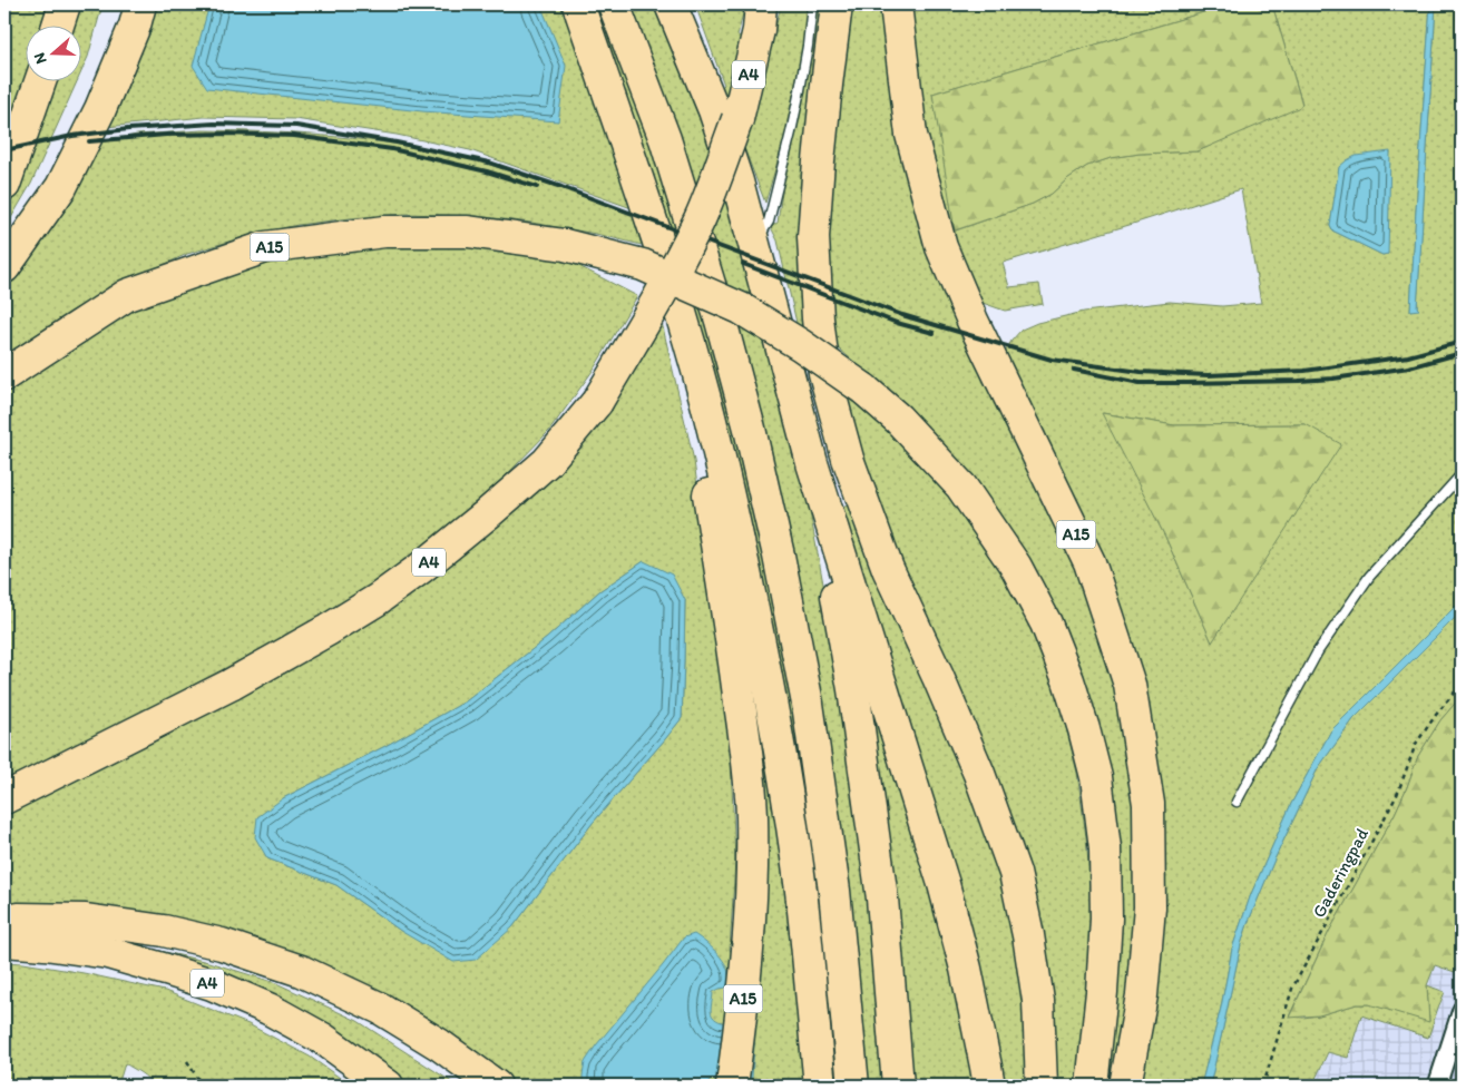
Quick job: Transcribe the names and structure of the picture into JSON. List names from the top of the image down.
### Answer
{
  "streets": {
    "highway": ["A4", "A15"],
    "path": ["Gaderingpad"]
  },
  "north": "left"
}
